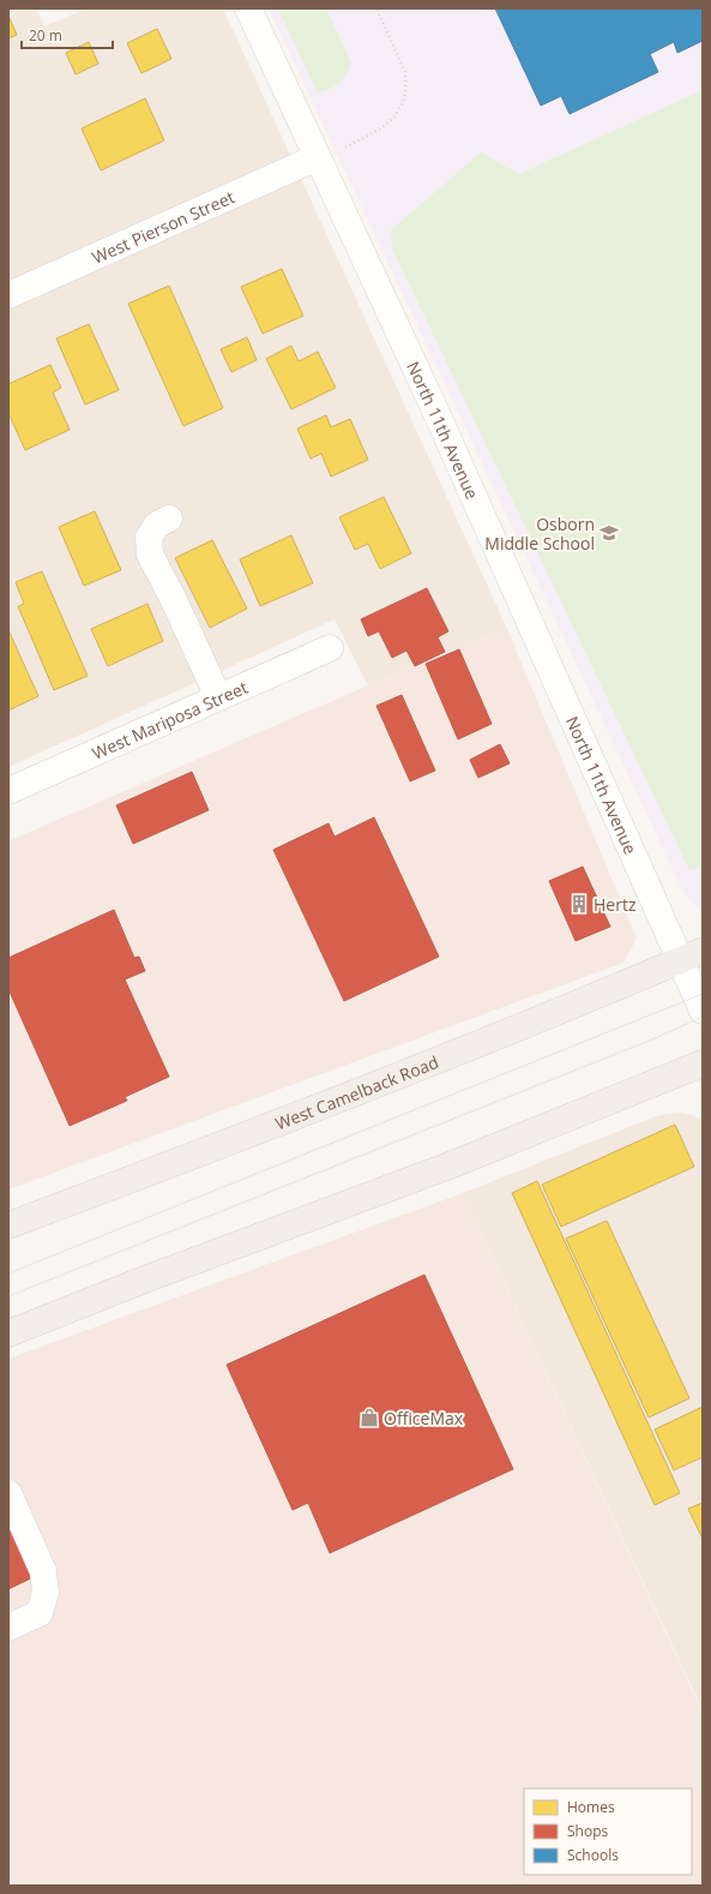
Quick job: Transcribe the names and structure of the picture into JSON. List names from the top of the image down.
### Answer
{
  "streets": {
    "main road": ["West Camelback Road"],
    "street": ["West Pierson Street", "North 11th Avenue", "West Mariposa Street"]
  },
  "crossings": [
    ["West Pierson Street", "North 11th Avenue"],
    ["North 11th Avenue", "West Camelback Road"]
  ],
  "places": {
    "school or university": ["Osborn Middle School"],
    "building": ["Hertz"],
    "shop": ["OfficeMax"]
  },
  "legend": ["Homes", "Shops", "Schools"],
  "scale_bar": "20 m"
}
